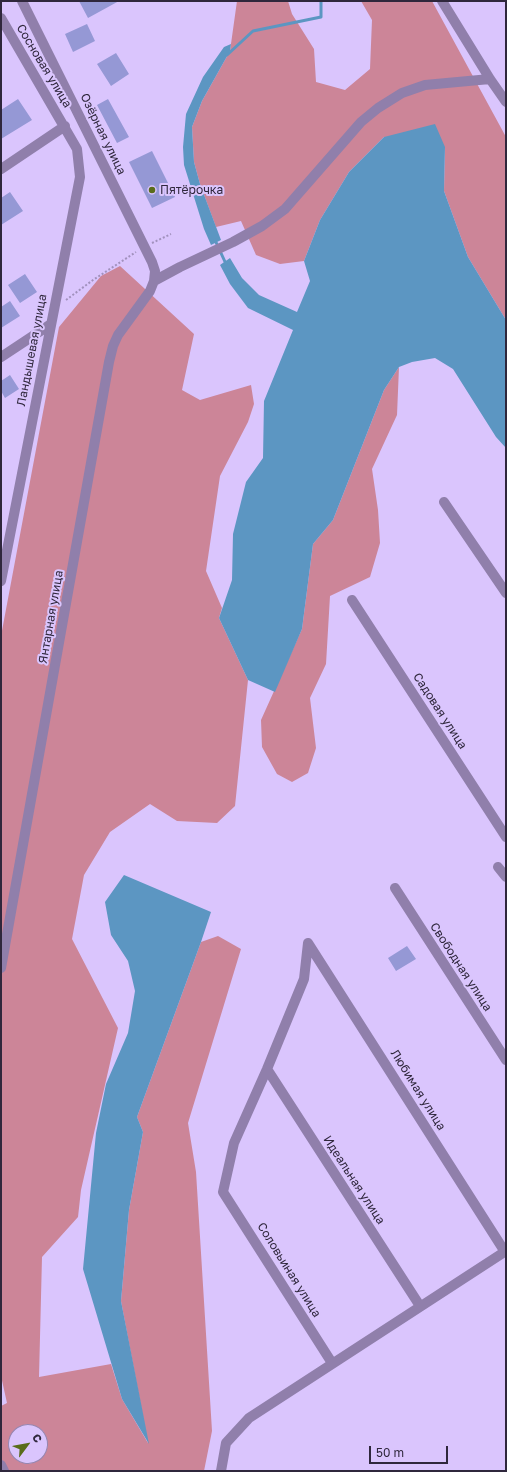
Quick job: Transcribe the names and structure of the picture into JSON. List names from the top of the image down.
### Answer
{
  "streets": {
    "street": [
      "Сосновая улица",
      "Озёрная улица",
      "Ландышевая улица",
      "Янтарная улица",
      "Садовая улица",
      "Свободная улица",
      "Любимая улица",
      "Идеальная улица",
      "Соловьиная улица"
    ]
  },
  "crossings": [
    ["Сосновая улица", "Ландышевая улица"],
    ["Озёрная улица", "Янтарная улица"],
    ["Любимая улица", "Идеальная улица"],
    ["Любимая улица", "Соловьиная улица"],
    ["Идеальная улица", "Соловьиная улица"]
  ],
  "places": ["Пятёрочка"],
  "scale_bar": "50 m",
  "north": "top right"
}
